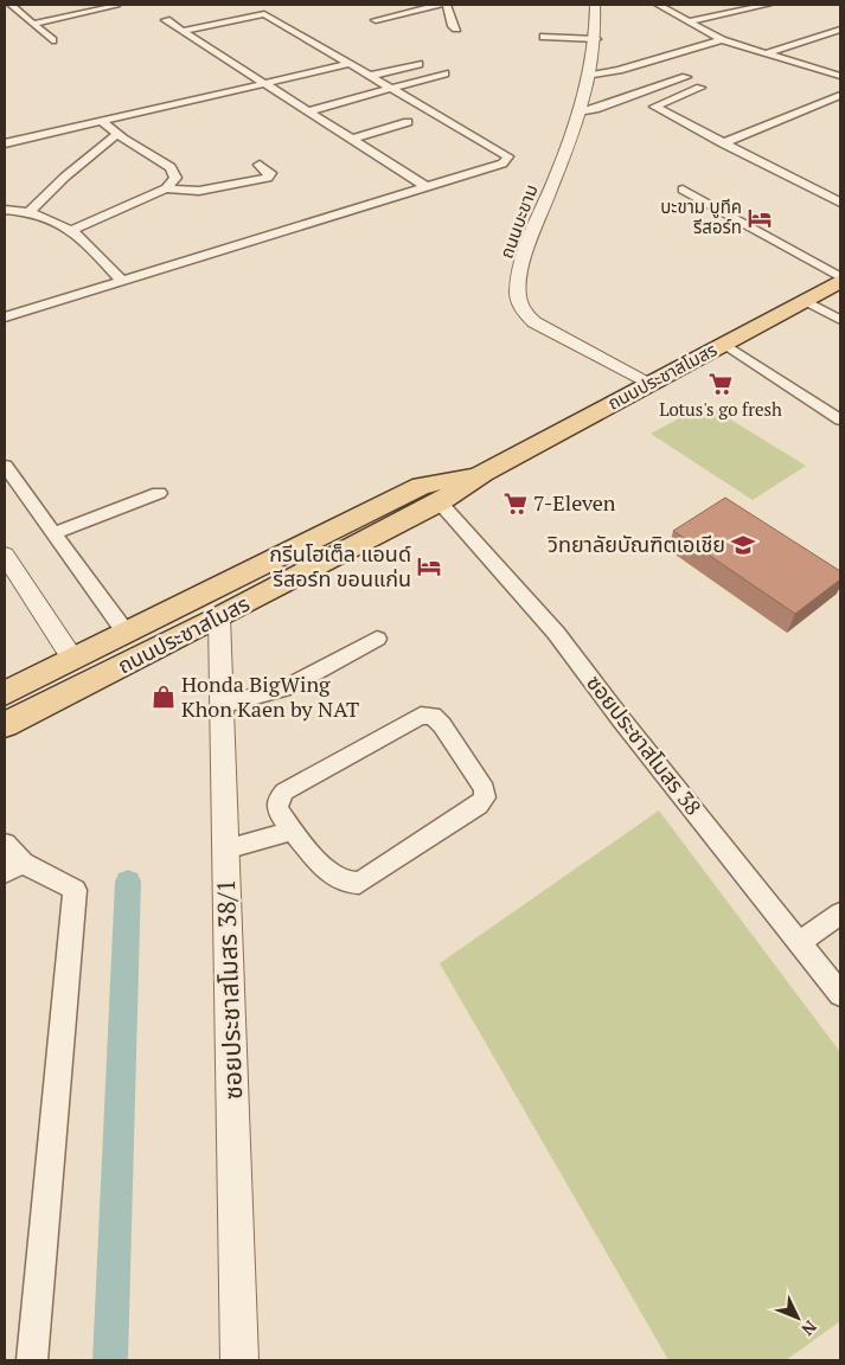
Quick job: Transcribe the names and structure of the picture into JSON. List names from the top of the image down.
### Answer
{
  "streets": {
    "main road": ["ถนนประชาสโมสร"],
    "street": ["ถนนบะขาม", "ซอยประชาสโมสร 38", "ซอยประชาสโมสร 38/1"]
  },
  "crossings": [
    ["ถนนบะขาม", "ถนนประชาสโมสร"],
    ["ถนนประชาสโมสร", "ซอยประชาสโมสร 38"],
    ["ถนนประชาสโมสร", "ซอยประชาสโมสร 38/1"]
  ],
  "places": {
    "hotel": ["บะขาม บูทีค รีสอร์ท", "กรีนโฮเต็ล แอนด์ รีสอร์ท ขอนแก่น"],
    "supermarket": ["Lotus's go fresh", "7-Eleven"],
    "school or university": ["วิทยาลัยบัณฑิตเอเชีย"],
    "shop": ["Honda BigWing Khon Kaen by NAT"]
  },
  "north": "bottom right"
}
